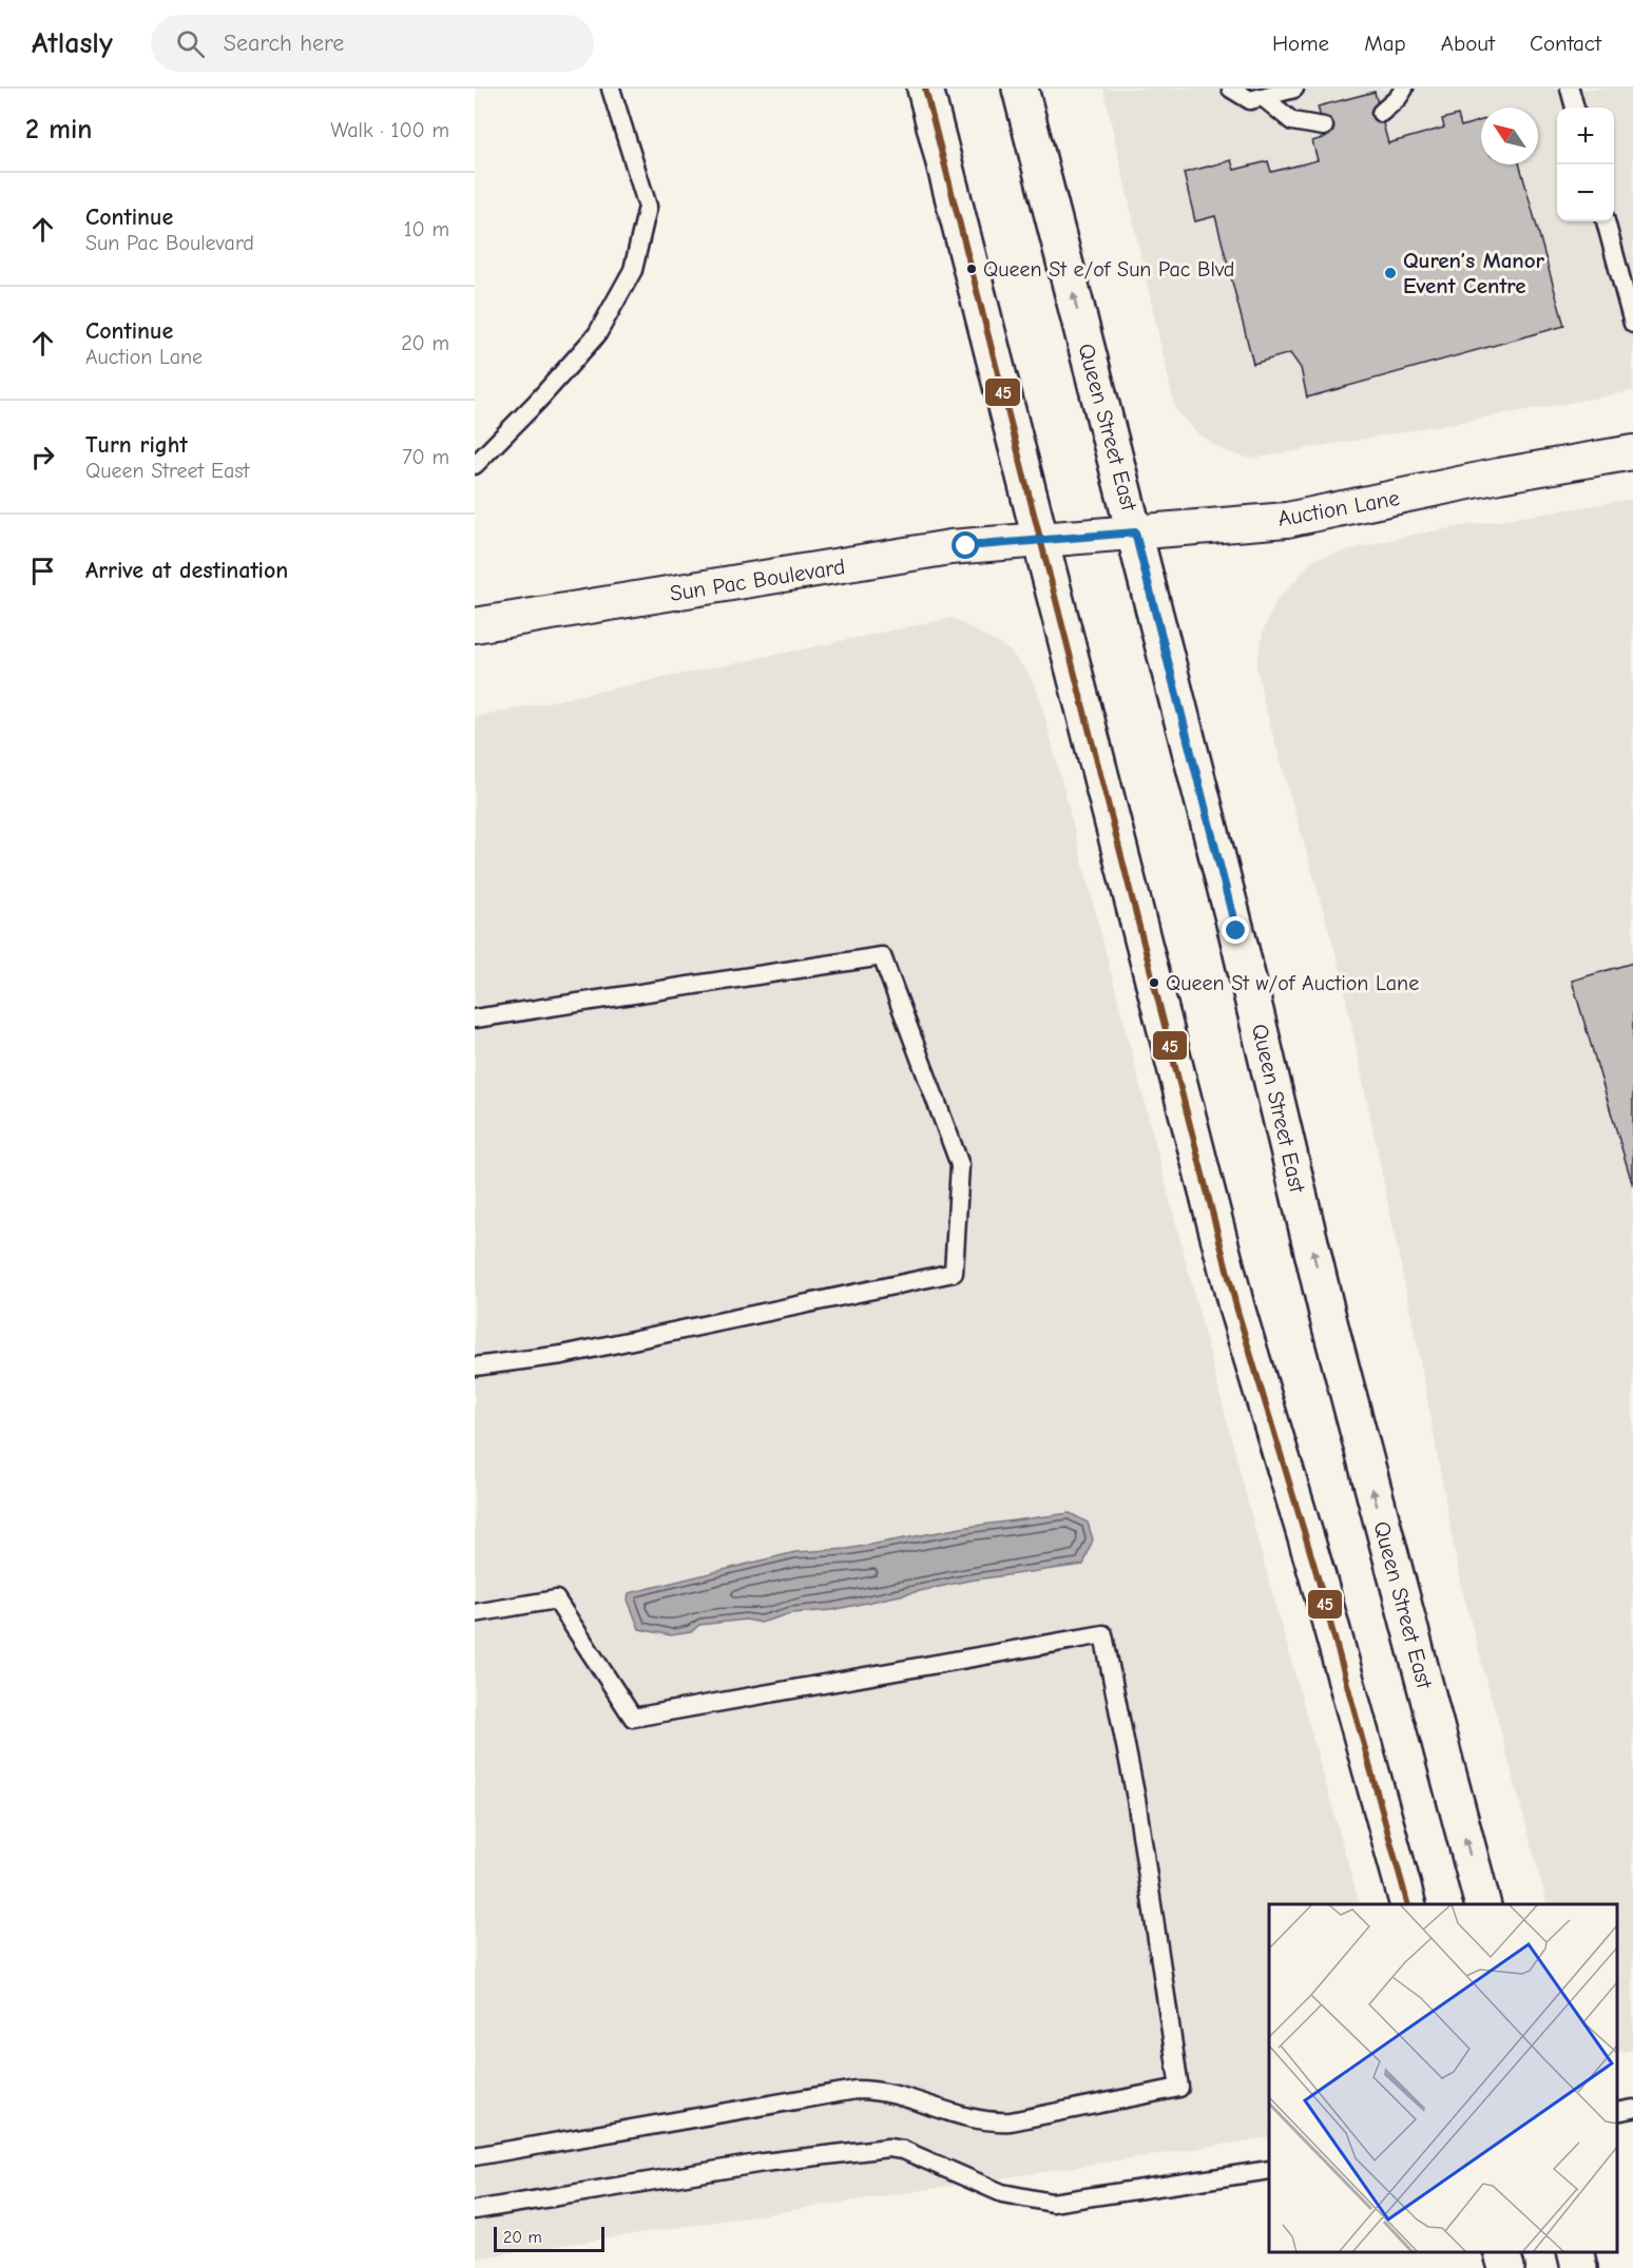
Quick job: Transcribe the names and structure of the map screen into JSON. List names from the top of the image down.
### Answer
{
  "streets": {
    "main road": ["Queen Street East"],
    "street": ["Auction Lane", "Sun Pac Boulevard"]
  },
  "crossings": [
    ["Queen Street East", "Auction Lane"],
    ["Auction Lane", "Sun Pac Boulevard"]
  ],
  "places": ["Queen St e/of Sun Pac Blvd", "Quren’s Manor Event Centre", "Queen St w/of Auction Lane"],
  "lines": ["transit line 45"],
  "scale_bar": "20 m",
  "north": "top left",
  "page": {
    "header": "Atlasly",
    "search": "Search here",
    "nav": [
      "Home",
      "Map",
      "About",
      "Contact"
    ],
    "heading": ["2 min", "Walk · 100 m"],
    "map_buttons": ["+", "−"],
    "list": [
      ["Continue", "Sun Pac Boulevard", "10 m"],
      ["Continue", "Auction Lane", "20 m"],
      ["Turn right", "Queen Street East", "70 m"],
      "Arrive at destination"
    ],
    "scale": "20 m"
  }
}
